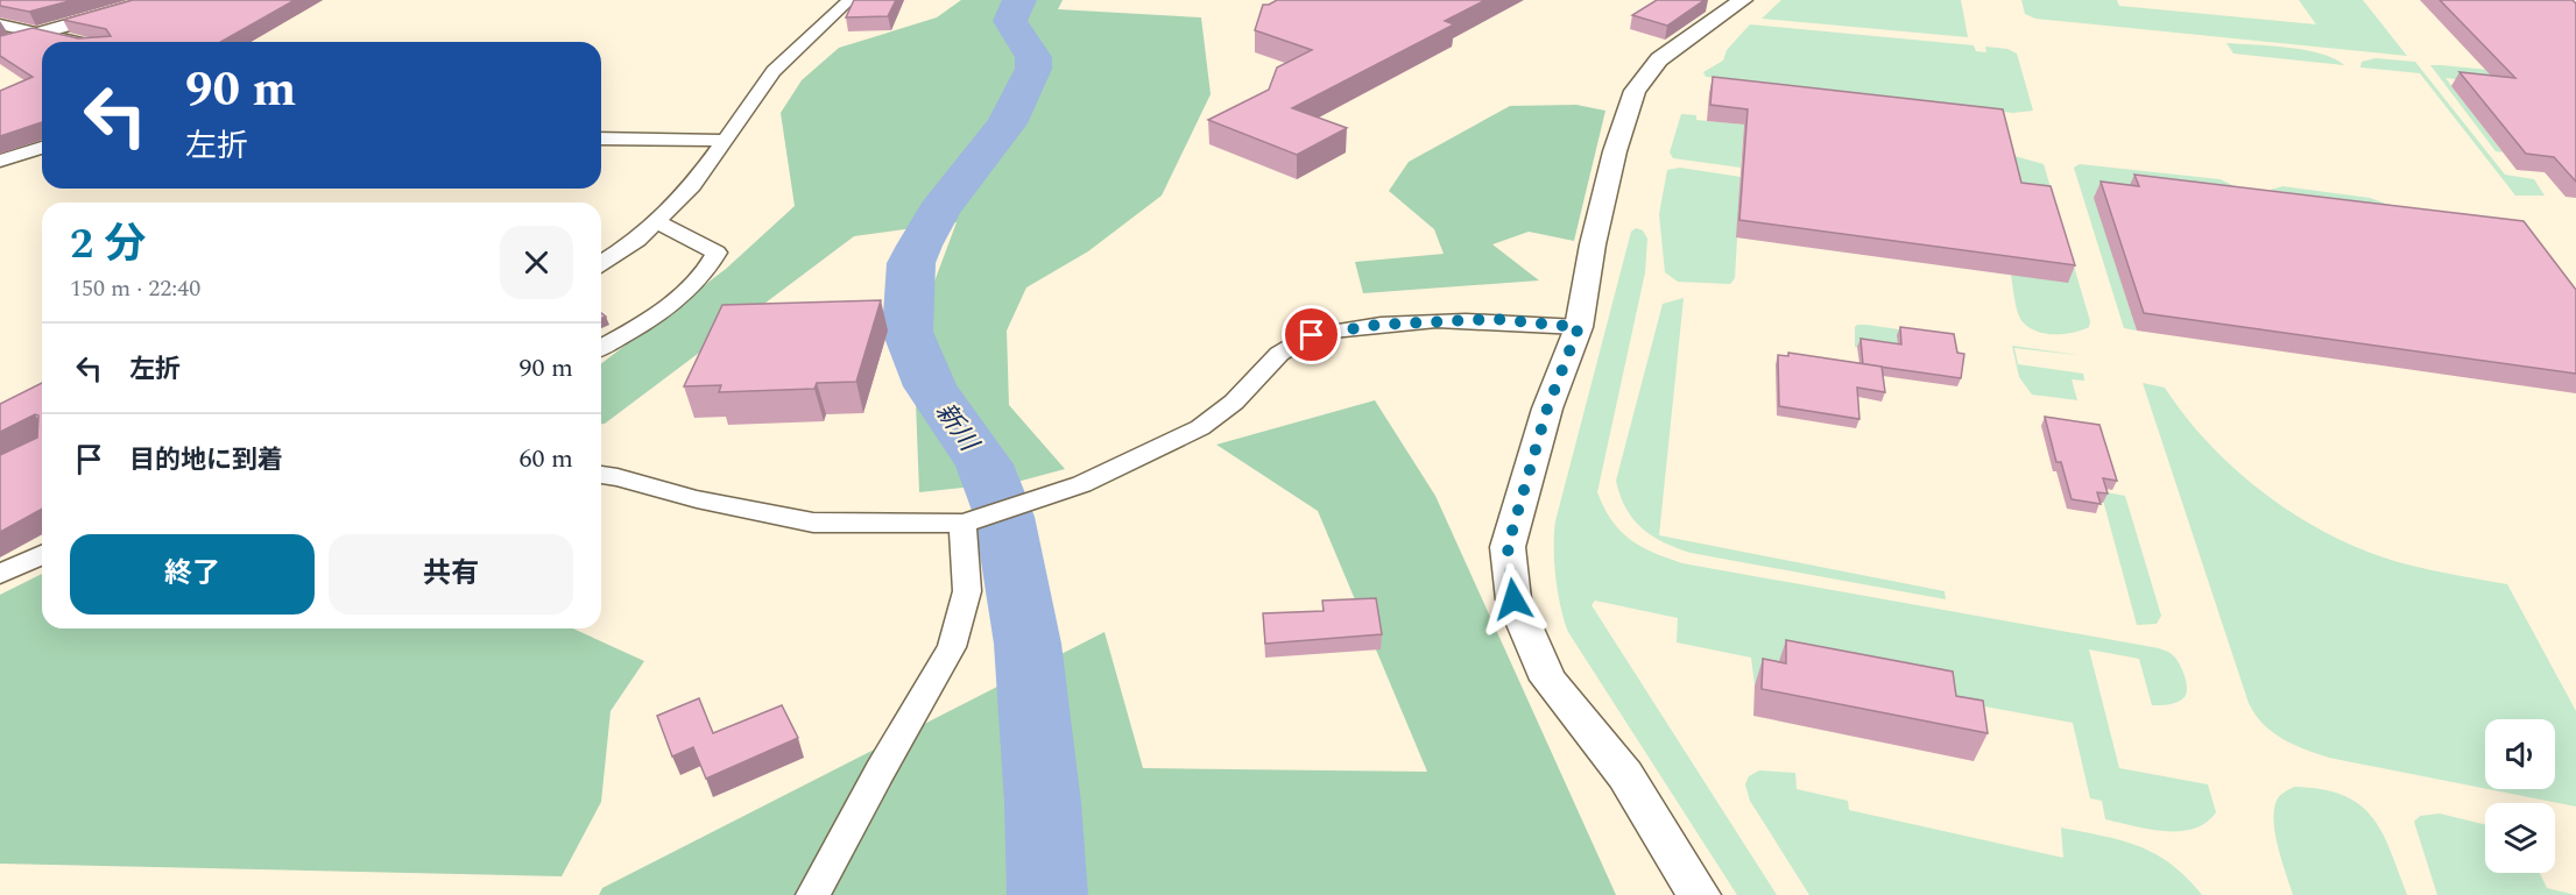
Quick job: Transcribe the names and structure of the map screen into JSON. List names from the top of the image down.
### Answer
{
  "water": ["新川"],
  "page": {
    "turn": ["90 m", "左折"],
    "heading": ["2 分", "150 m · 22:40"],
    "list": [
      {
        "name": "左折",
        "value": "90 m"
      },
      {
        "name": "目的地に到着",
        "value": "60 m"
      }
    ],
    "buttons": ["終了", "共有"]
  }
}
